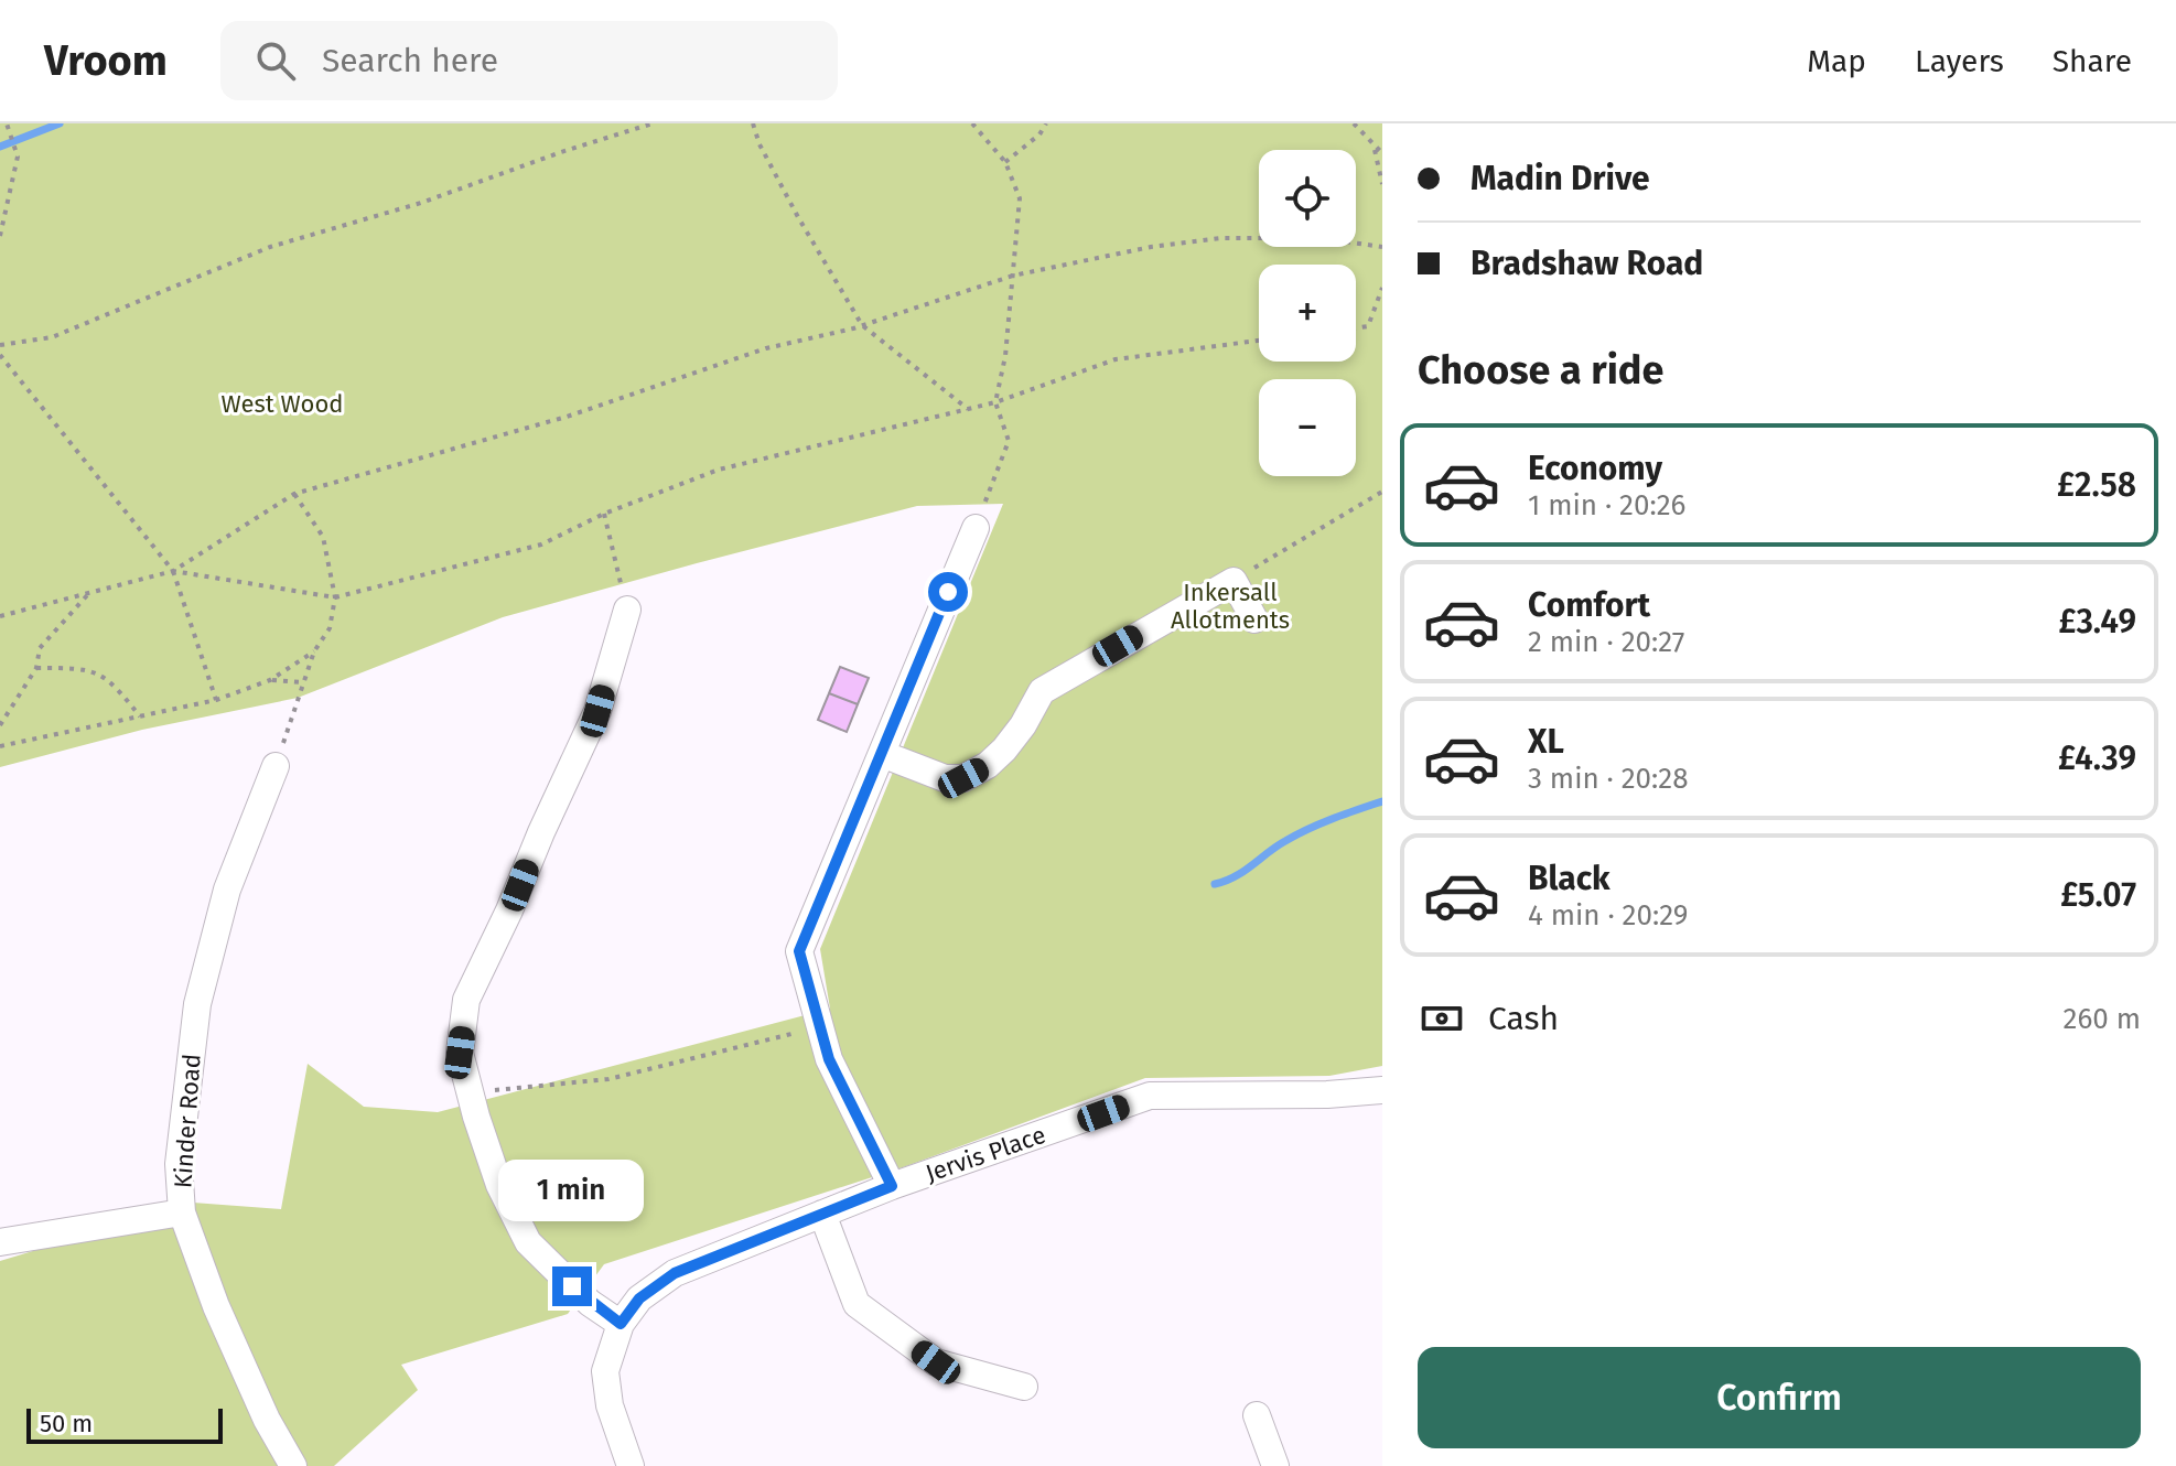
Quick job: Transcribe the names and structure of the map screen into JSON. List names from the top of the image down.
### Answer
{
  "streets": {
    "street": ["Kinder Road", "Jervis Place"]
  },
  "parks": ["West Wood", "Inkersall Allotments"],
  "scale_bar": "50 m",
  "page": {
    "header": "Vroom",
    "search": "Search here",
    "nav": ["Map", "Layers", "Share"],
    "banner": ["Madin Drive", "Bradshaw Road"],
    "map_buttons": ["+", "−"],
    "heading": "Choose a ride",
    "list": [
      {
        "name": "Economy",
        "note": "1 min · 20:26",
        "value": "£2.58"
      },
      {
        "name": "Comfort",
        "note": "2 min · 20:27",
        "value": "£3.49"
      },
      {
        "name": "XL",
        "note": "3 min · 20:28",
        "value": "£4.39"
      },
      {
        "name": "Black",
        "note": "4 min · 20:29",
        "value": "£5.07"
      }
    ],
    "pay": ["Cash", "260 m"],
    "bubble": "1 min",
    "buttons": "Confirm",
    "scale": "50 m"
  }
}
